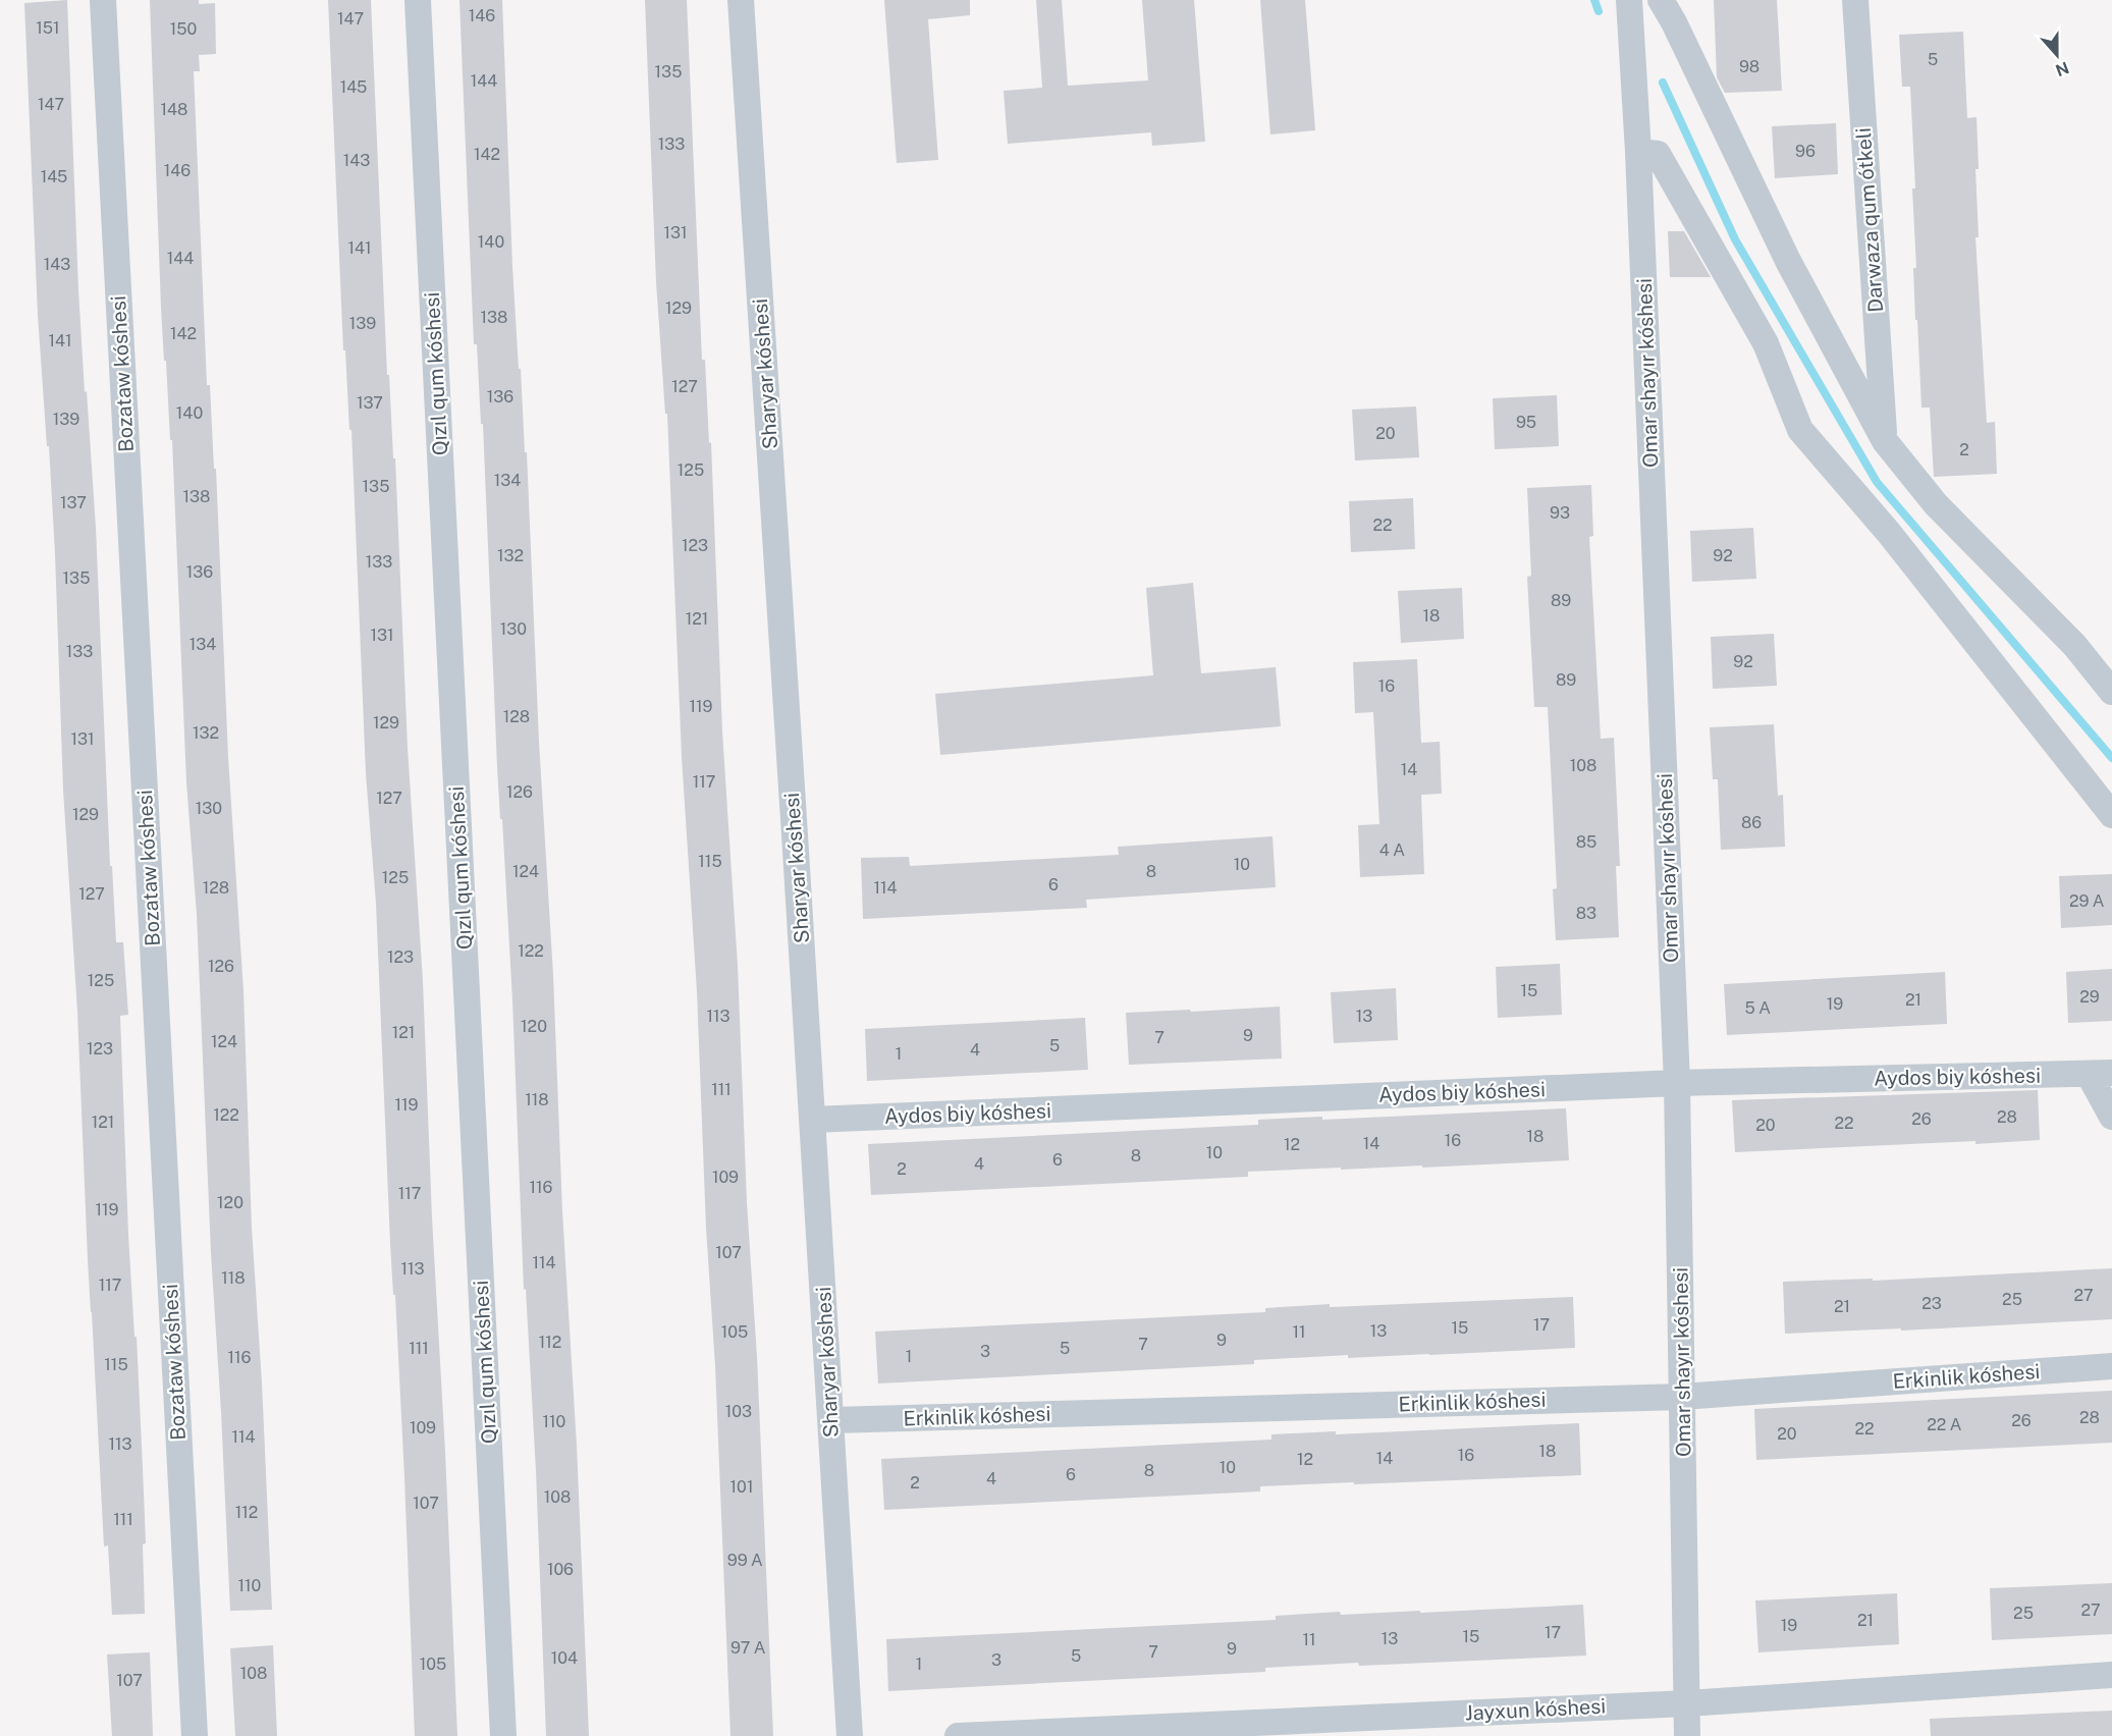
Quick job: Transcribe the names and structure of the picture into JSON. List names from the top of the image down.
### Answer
{
  "streets": {
    "street": [
      "Darwaza qum ótkeli",
      "Omar shayır kóshesi",
      "Bozataw kóshesi",
      "Qızıl qum kóshesi",
      "Sharyar kóshesi",
      "Aydos biy kóshesi",
      "Erkinlik kóshesi",
      "Jayxun kóshesi"
    ]
  },
  "crossings": [
    ["Omar shayır kóshesi", "Aydos biy kóshesi"],
    ["Omar shayır kóshesi", "Erkinlik kóshesi"],
    ["Omar shayır kóshesi", "Jayxun kóshesi"],
    ["Sharyar kóshesi", "Aydos biy kóshesi"],
    ["Sharyar kóshesi", "Erkinlik kóshesi"]
  ],
  "house_numbers": [
    "146",
    "147",
    "151",
    "150",
    "5",
    "98",
    "135",
    "144",
    "145",
    "147",
    "148",
    "133",
    "96",
    "142",
    "143",
    "146",
    "145",
    "131",
    "140",
    "141",
    "144",
    "143",
    "129",
    "138",
    "139",
    "142",
    "141",
    "127",
    "136",
    "137",
    "140",
    "139",
    "95",
    "20",
    "2",
    "125",
    "134",
    "135",
    "138",
    "137",
    "93",
    "22",
    "123",
    "132",
    "92",
    "133",
    "136",
    "135",
    "89",
    "18",
    "121",
    "130",
    "131",
    "134",
    "133",
    "92",
    "89",
    "16",
    "119",
    "128",
    "129",
    "132",
    "131",
    "108",
    "14",
    "117",
    "126",
    "127",
    "130",
    "129",
    "86",
    "85",
    "4 А",
    "115",
    "10",
    "124",
    "8",
    "125",
    "6",
    "128",
    "114",
    "127",
    "29 А",
    "83",
    "122",
    "123",
    "126",
    "125",
    "15",
    "29",
    "21",
    "19",
    "5 А",
    "113",
    "13",
    "120",
    "121",
    "9",
    "7",
    "124",
    "5",
    "123",
    "4",
    "1",
    "111",
    "118",
    "119",
    "122",
    "28",
    "26",
    "121",
    "22",
    "20",
    "18",
    "16",
    "14",
    "12",
    "10",
    "8",
    "6",
    "4",
    "2",
    "109",
    "116",
    "117",
    "120",
    "119",
    "107",
    "114",
    "113",
    "118",
    "117",
    "27",
    "25",
    "23",
    "21",
    "17",
    "15",
    "13",
    "105",
    "11",
    "9",
    "112",
    "7",
    "111",
    "5",
    "3",
    "1",
    "116",
    "115",
    "103",
    "28",
    "26",
    "110",
    "22 А",
    "109",
    "22",
    "20",
    "114",
    "113",
    "18",
    "16",
    "14",
    "12",
    "10",
    "8",
    "6",
    "4",
    "2",
    "101",
    "108",
    "107",
    "112",
    "111",
    "99 А",
    "106",
    "110",
    "27",
    "25",
    "21",
    "19",
    "17",
    "15",
    "13",
    "11",
    "97 А",
    "9",
    "7",
    "5",
    "104",
    "3",
    "105",
    "1",
    "108",
    "107"
  ],
  "north": "bottom"
}
